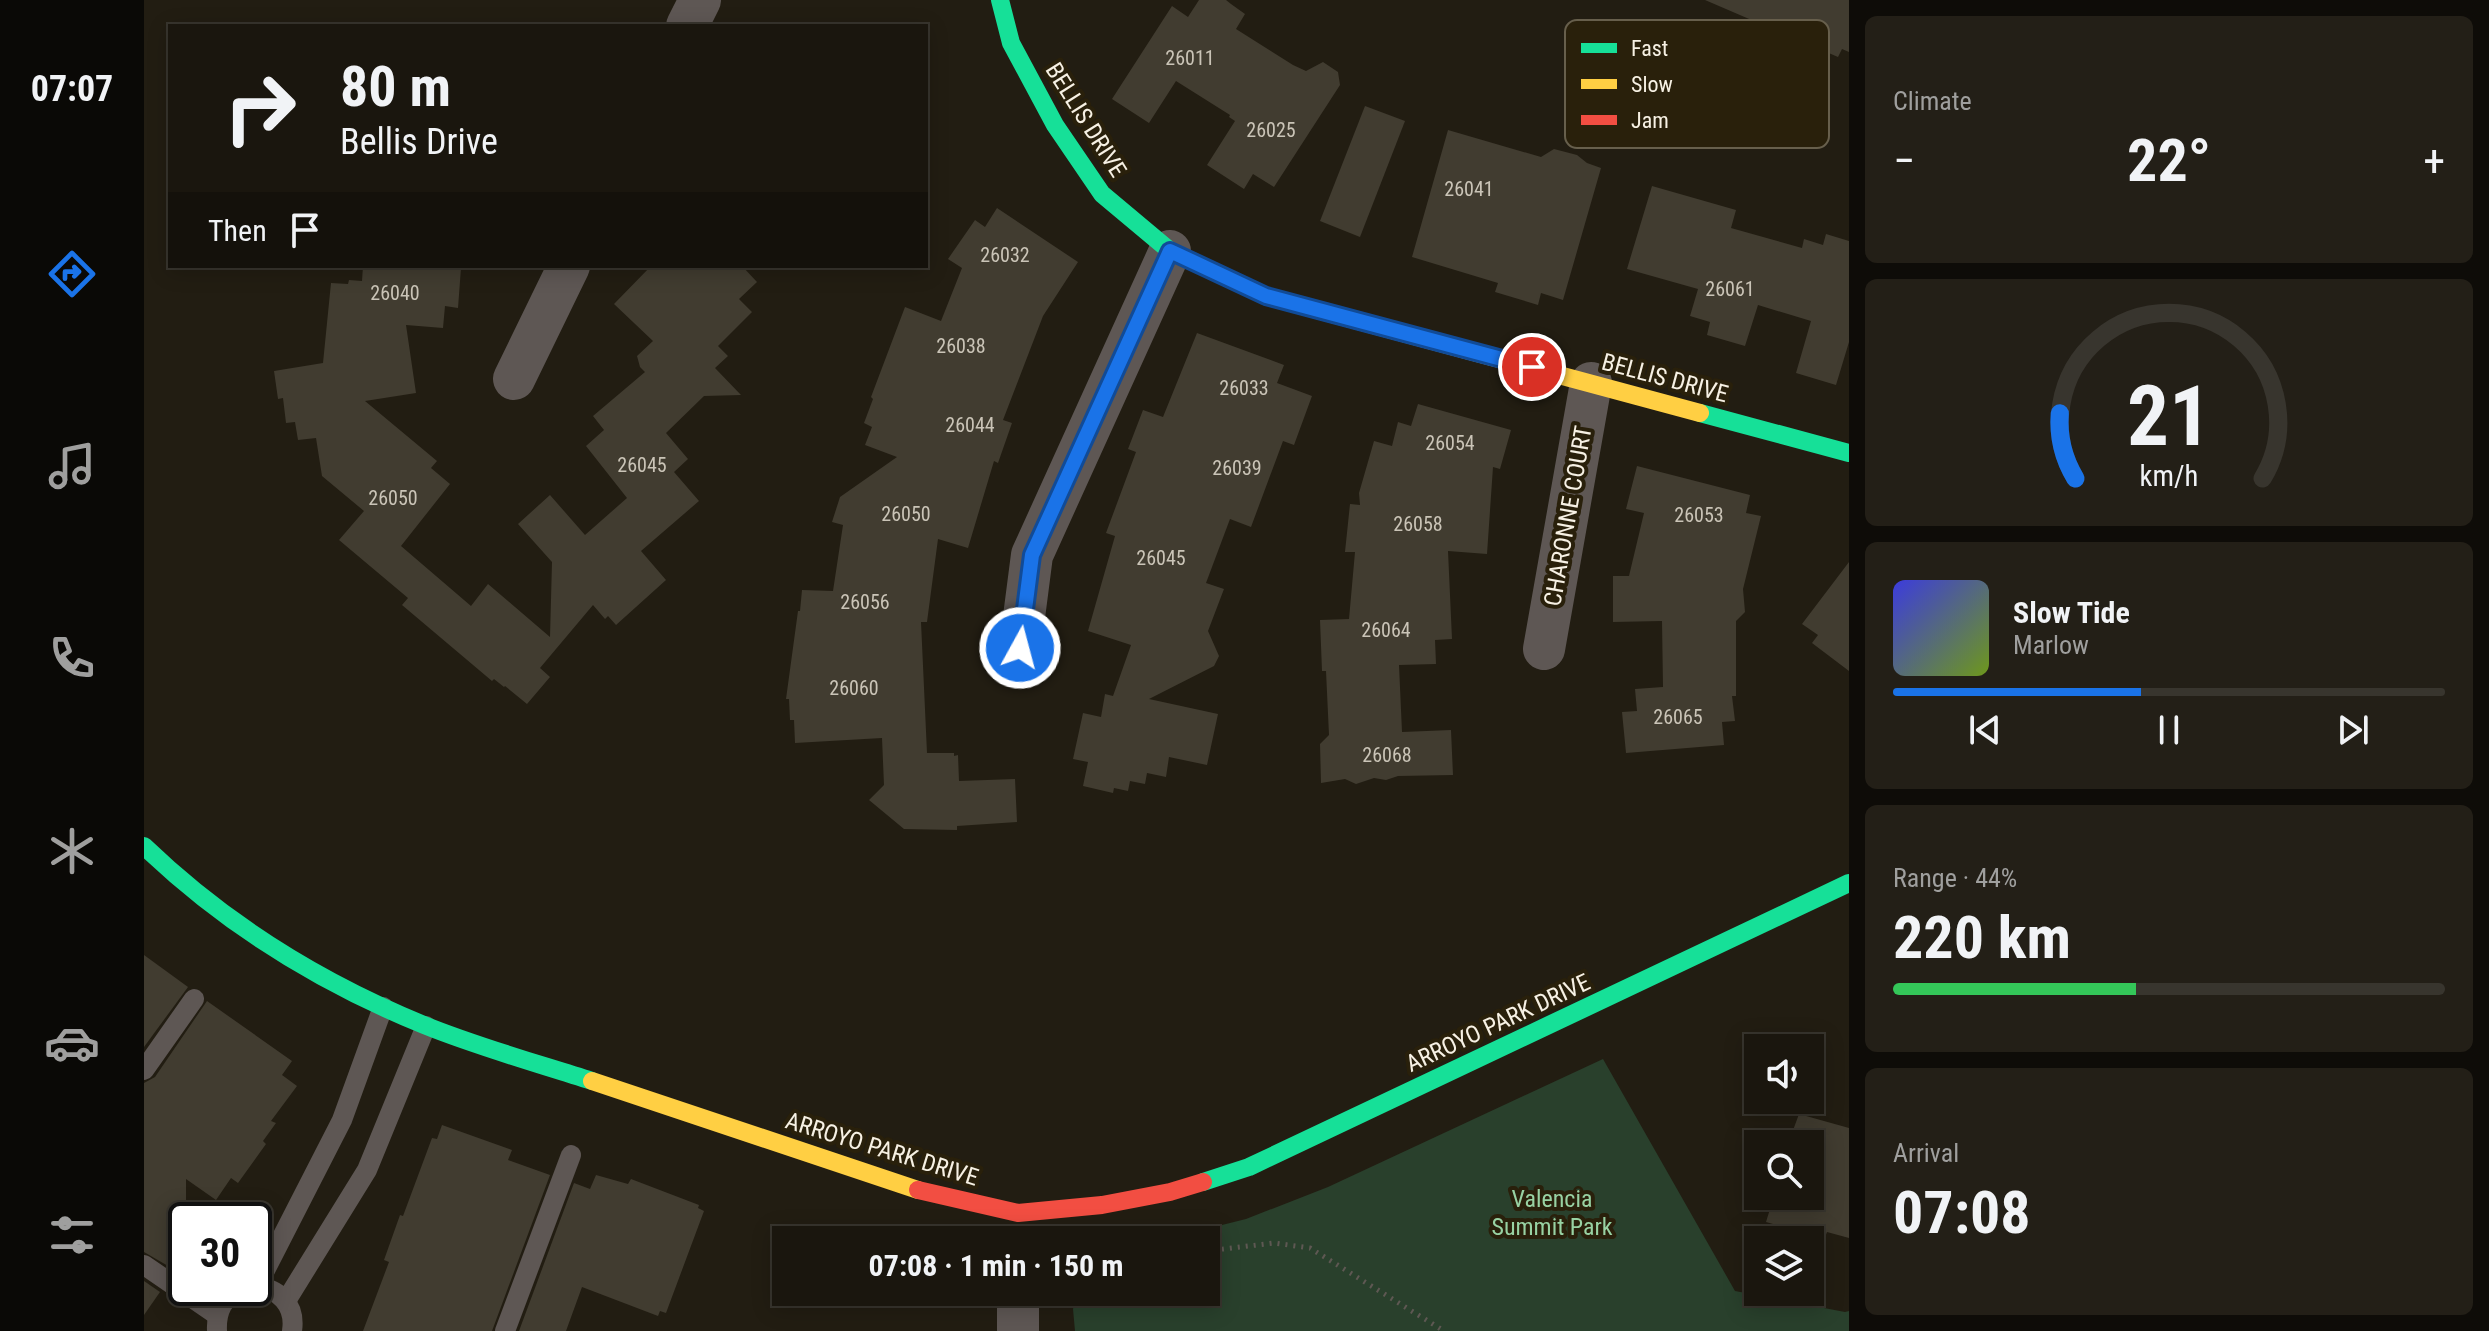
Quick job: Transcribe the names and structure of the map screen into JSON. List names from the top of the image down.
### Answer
{
  "streets": {
    "street": ["BELLIS DRIVE", "CHARONNE COURT", "ARROYO PARK DRIVE"]
  },
  "crossings": [
    ["BELLIS DRIVE", "CHARONNE COURT"]
  ],
  "parks": ["Valencia Summit Park"],
  "house_numbers": [
    "26011",
    "26025",
    "26041",
    "26032",
    "26061",
    "26040",
    "26038",
    "26033",
    "26044",
    "26054",
    "26045",
    "26039",
    "26050",
    "26050",
    "26053",
    "26058",
    "26045",
    "26056",
    "26064",
    "26060",
    "26065",
    "26068"
  ],
  "legend": ["Fast", "Slow", "Jam"],
  "page": {
    "tabs": "07:07",
    "tile": [
      "Climate",
      ["Range · 44%", "220 km"],
      ["Arrival", "07:08"]
    ],
    "turn": ["80 m", "Bellis Drive"],
    "heat": ["−", "22°", "+"],
    "then": "Then",
    "song": ["Slow Tide", "Marlow"],
    "limit": "30",
    "trip": "07:08 · 1 min · 150 m",
    "gauge": ["21", "km/h"]
  }
}
